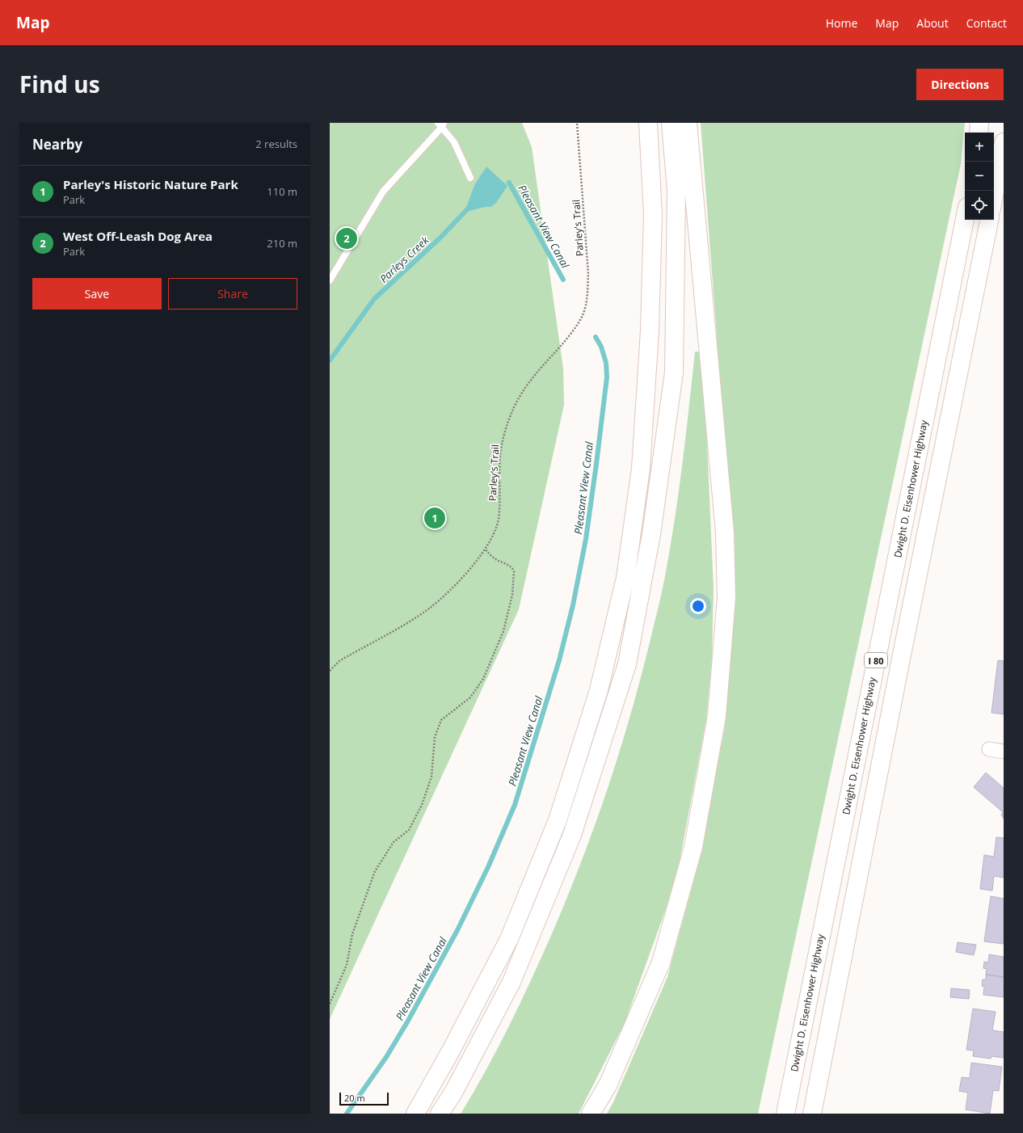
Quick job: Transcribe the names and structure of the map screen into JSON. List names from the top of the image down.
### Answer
{
  "streets": {
    "highway": ["Dwight D. Eisenhower Highway", "I 80"],
    "path": ["Parley's Trail"]
  },
  "water": ["Pleasant View Canal", "Parleys Creek"],
  "scale_bar": "20 m",
  "page": {
    "header": "Map",
    "nav": [
      "Home",
      "Map",
      "About",
      "Contact"
    ],
    "title": "Find us",
    "buttons": [
      "Directions",
      ["Save", "Share"]
    ],
    "heading": ["Nearby", "2 results"],
    "map_buttons": ["+", "−"],
    "list": [
      {
        "mark": "1",
        "name": "Parley's Historic Nature Park",
        "note": "Park",
        "value": "110 m"
      },
      {
        "mark": "2",
        "name": "West Off-Leash Dog Area",
        "note": "Park",
        "value": "210 m"
      }
    ],
    "pins": ["2", "1"],
    "scale": "20 m"
  }
}
